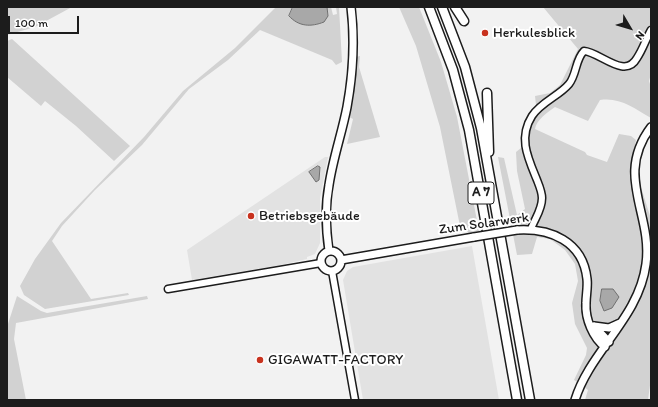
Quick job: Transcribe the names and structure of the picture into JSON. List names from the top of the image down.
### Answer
{
  "streets": {
    "highway": ["A 7"],
    "main road": ["Zum Solarwerk"]
  },
  "places": ["Herkulesblick", "Betriebsgebäude", "GIGAWATT-FACTORY"],
  "scale_bar": "100 m",
  "north": "bottom right"
}
